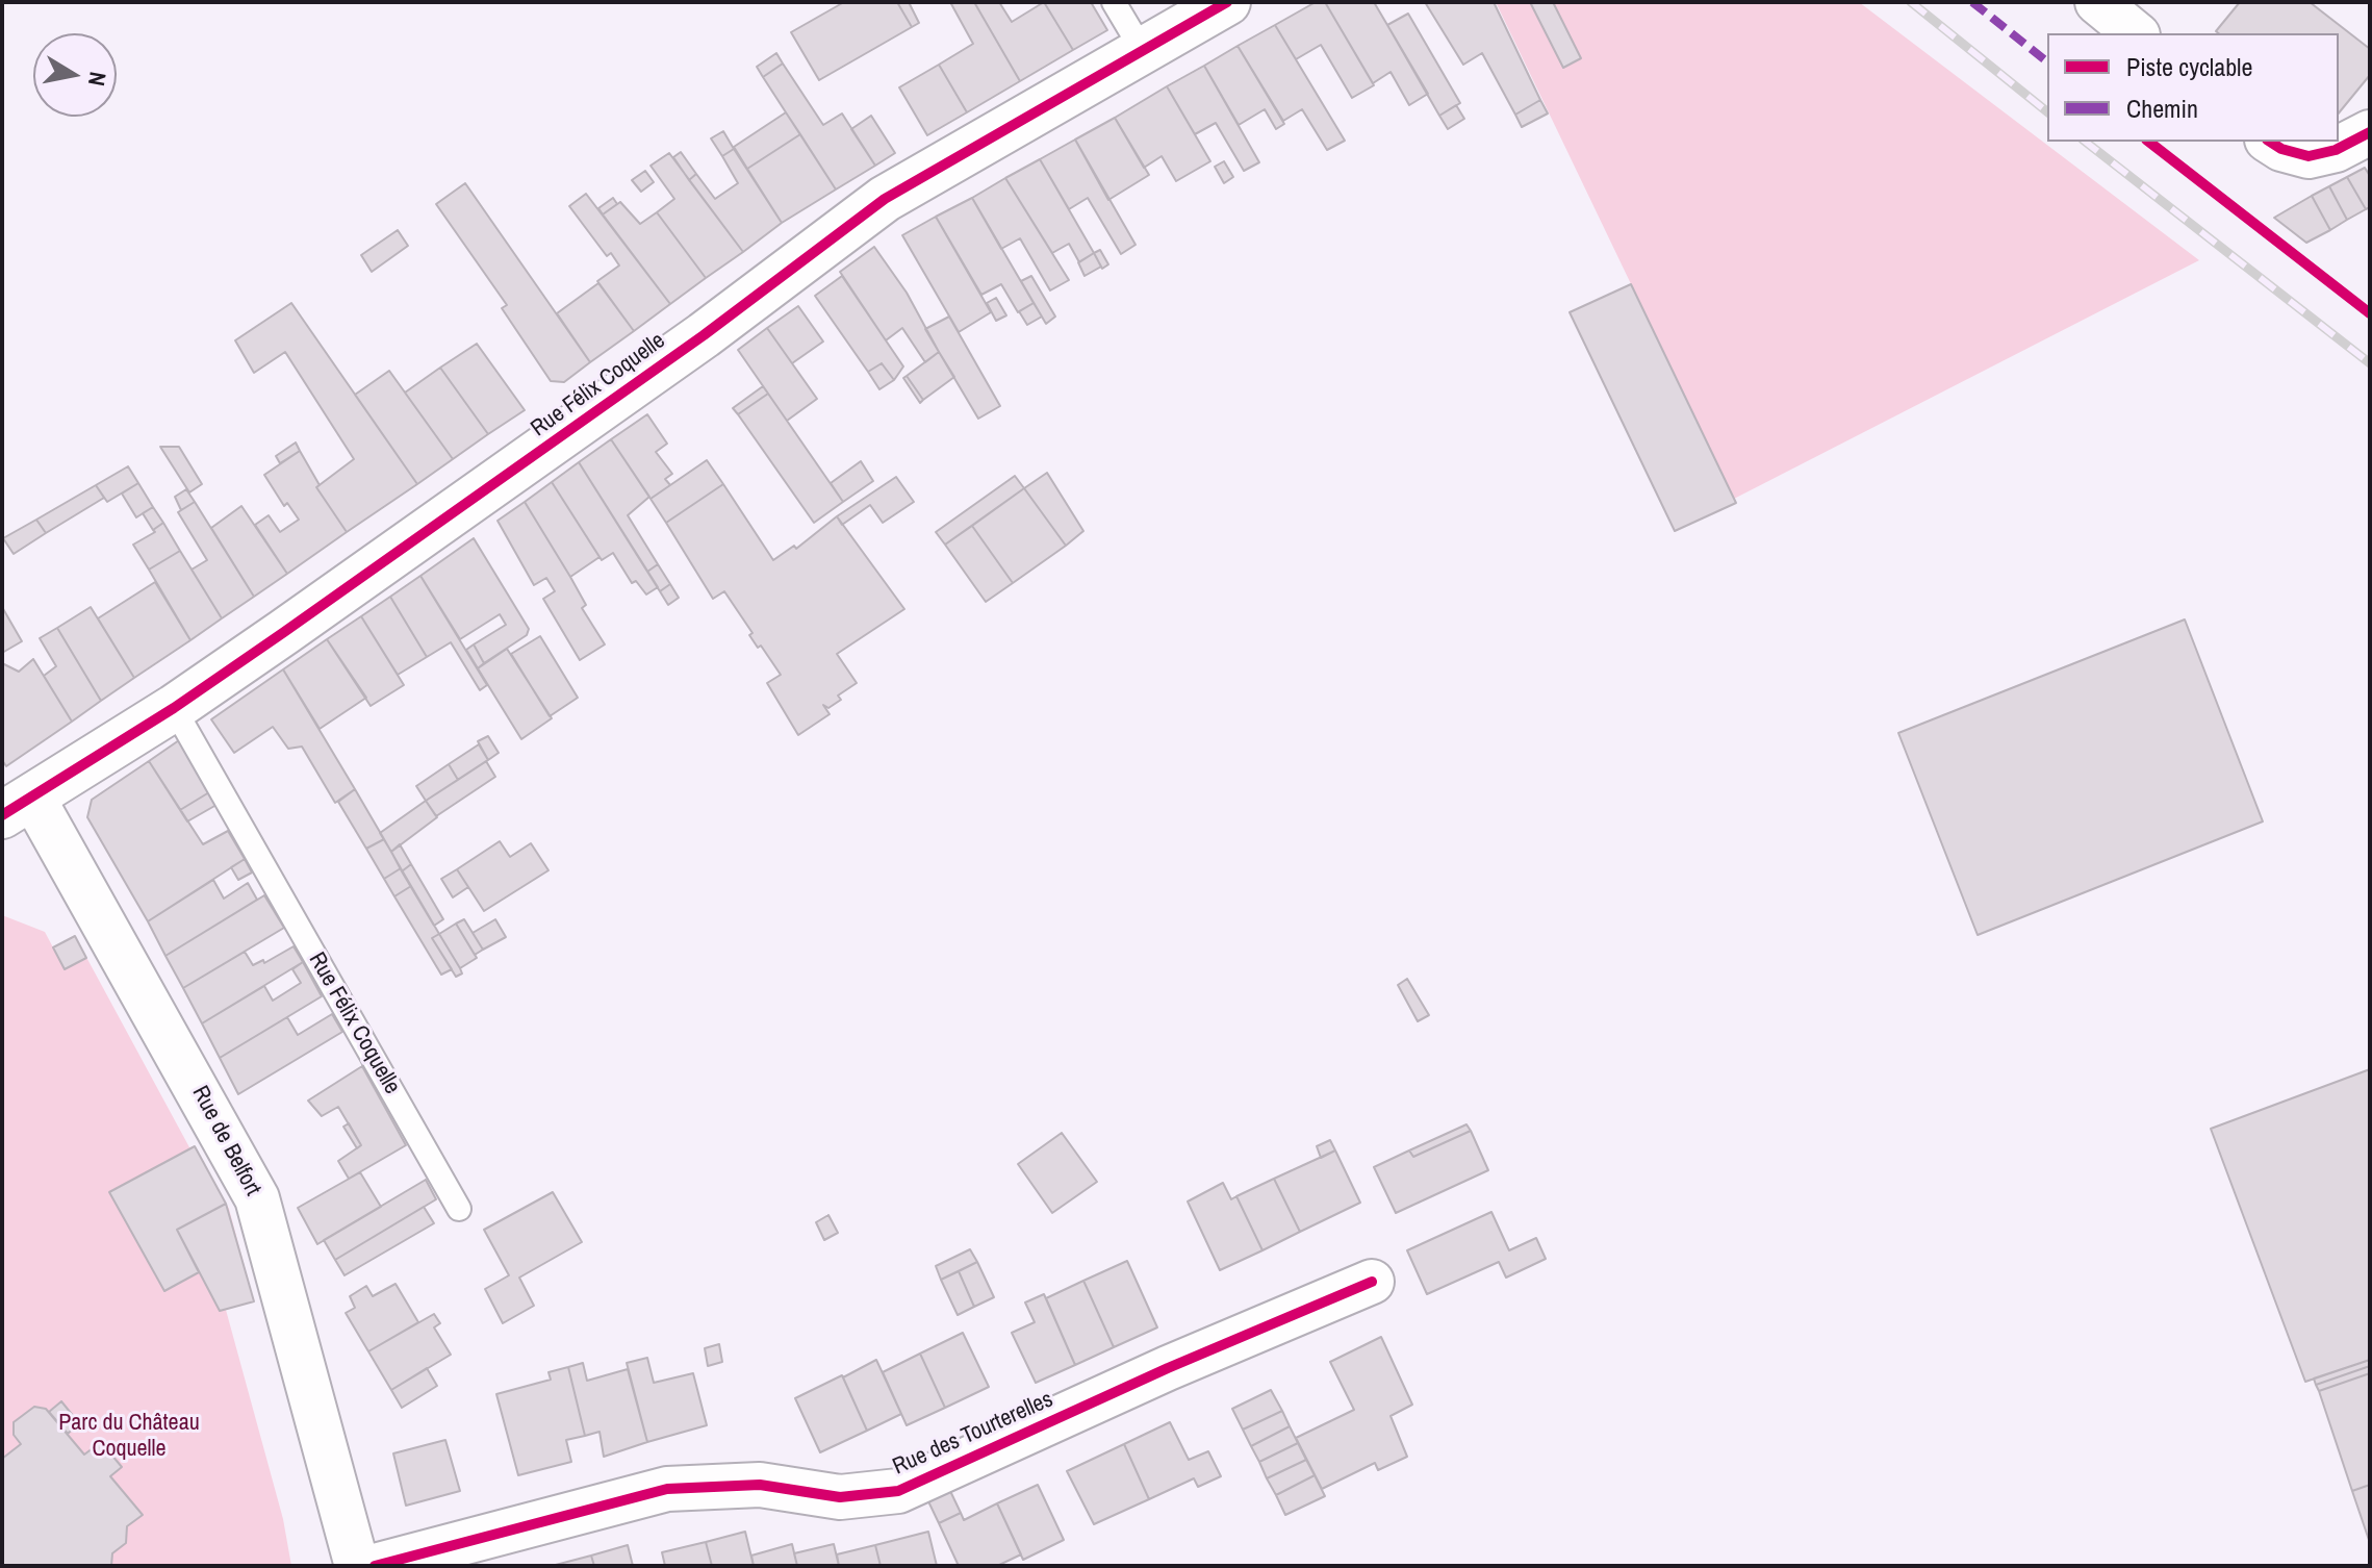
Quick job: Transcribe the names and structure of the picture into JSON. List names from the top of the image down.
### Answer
{
  "streets": {
    "street": ["Rue Félix Coquelle", "Rue de Belfort", "Rue des Tourterelles"]
  },
  "crossings": [
    ["Rue Félix Coquelle", "Rue de Belfort"]
  ],
  "parks": ["Parc du Château Coquelle"],
  "legend": ["Piste cyclable", "Chemin"],
  "north": "right"
}
